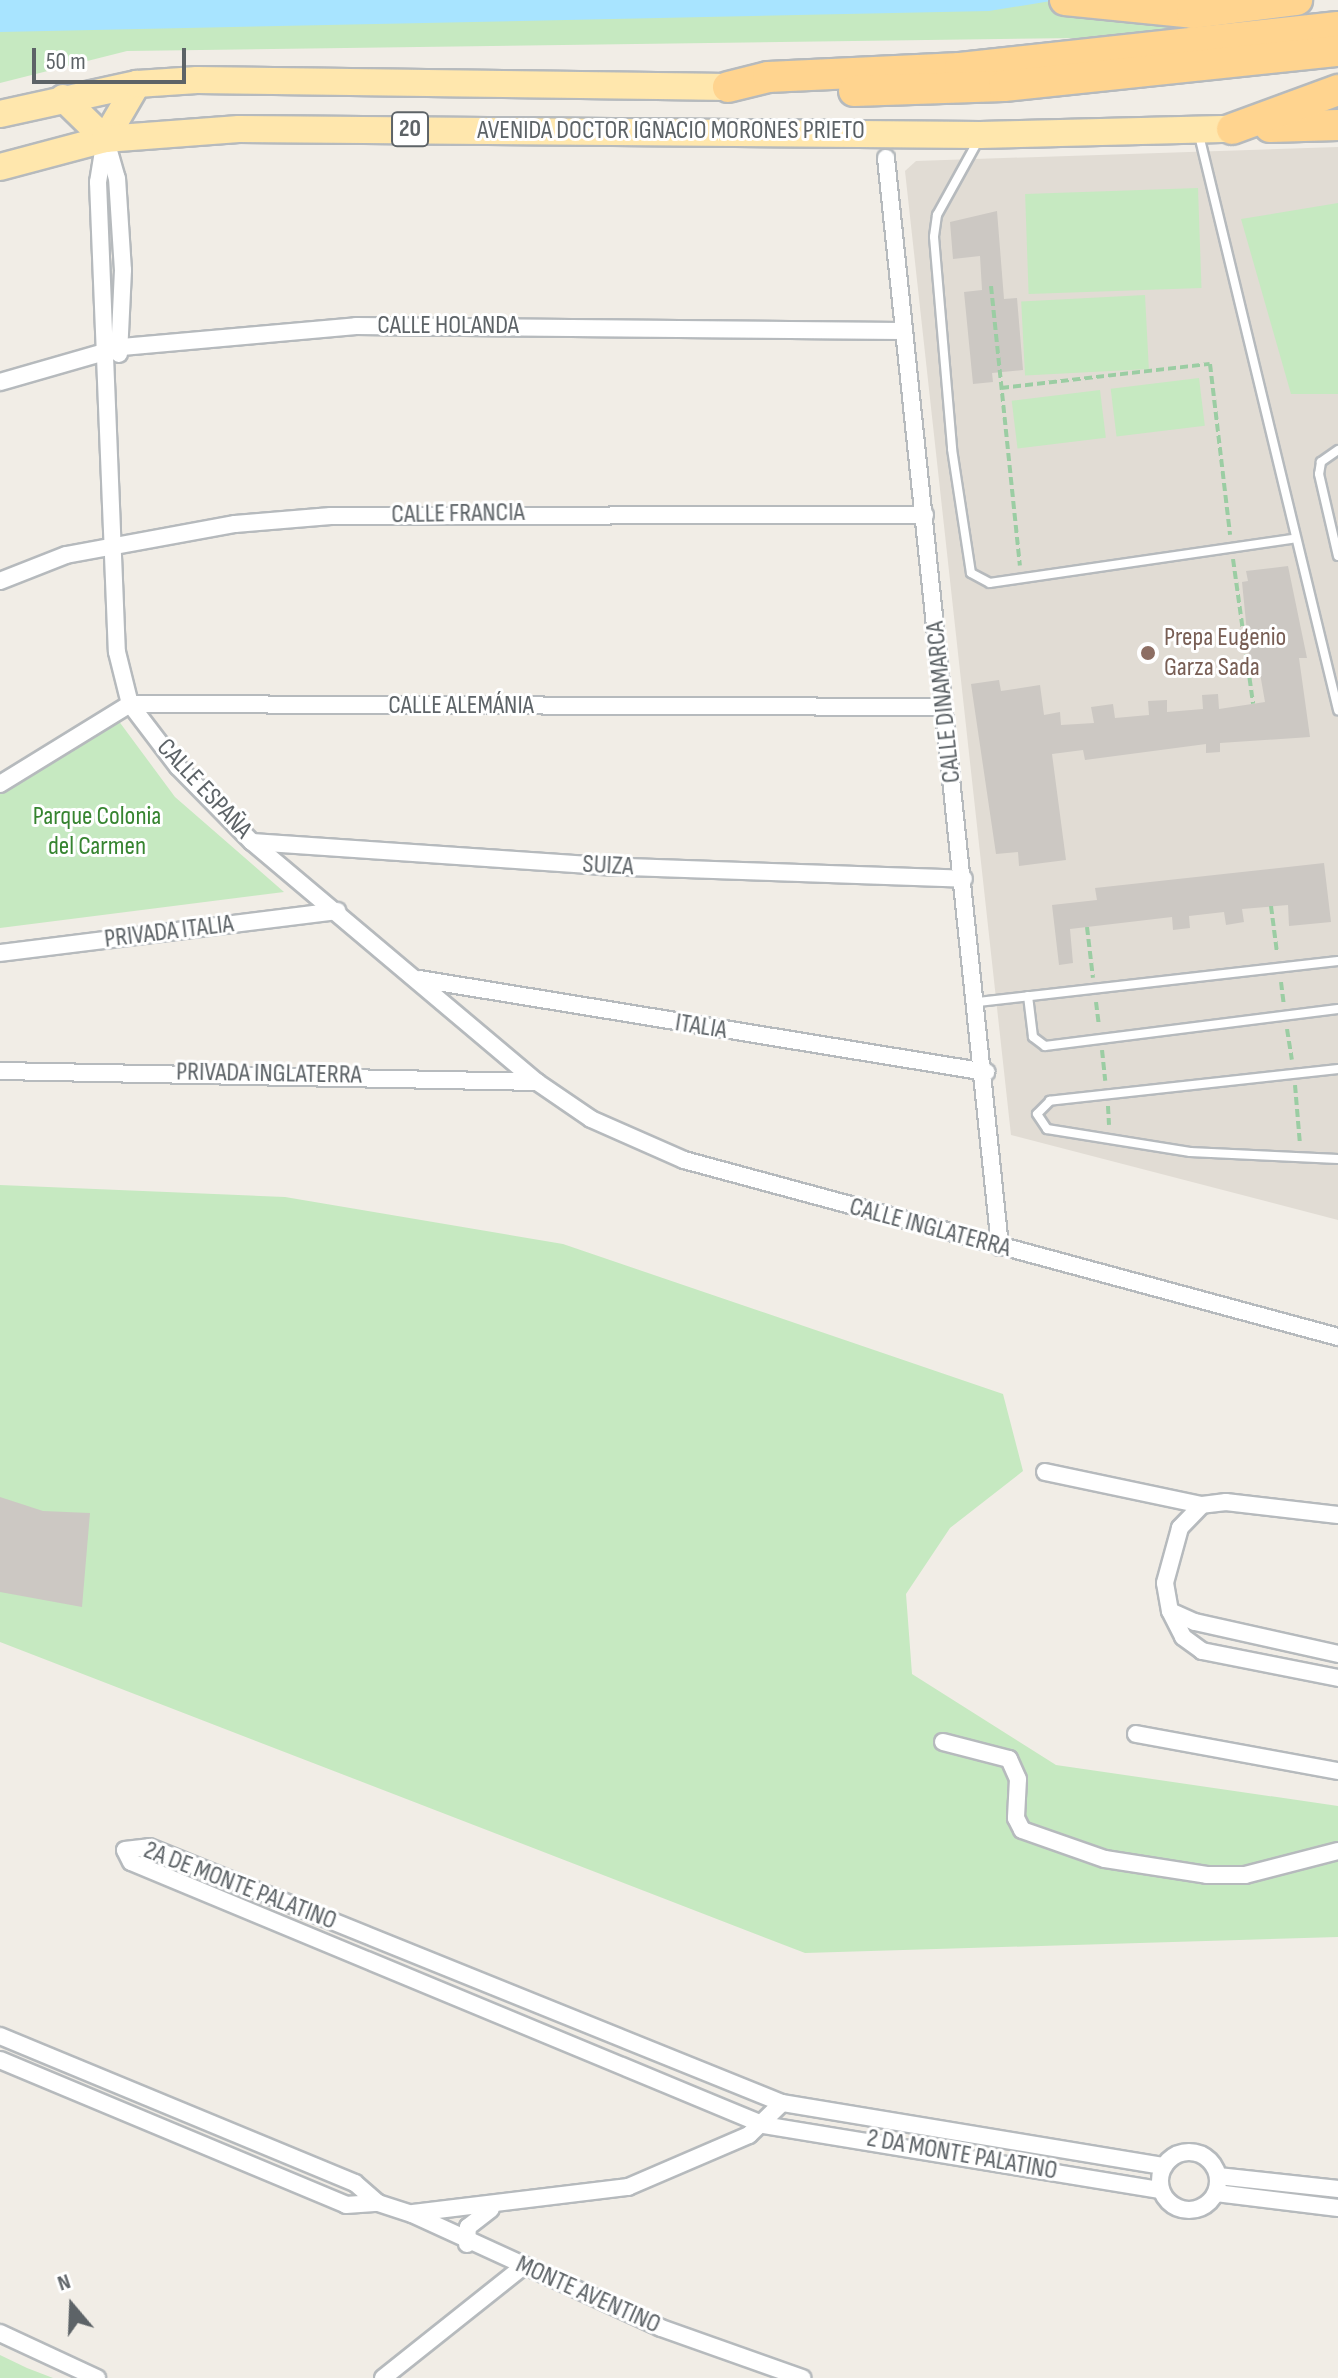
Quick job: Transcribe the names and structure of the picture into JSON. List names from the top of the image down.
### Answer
{
  "streets": {
    "highway": ["20", "AVENIDA DOCTOR IGNACIO MORONES PRIETO"],
    "street": [
      "CALLE HOLANDA",
      "CALLE FRANCIA",
      "CALLE DINAMARCA",
      "CALLE ALEMÁNIA",
      "CALLE ESPAÑA",
      "SUIZA",
      "PRIVADA ITALIA",
      "ITALIA",
      "PRIVADA INGLATERRA",
      "CALLE INGLATERRA",
      "2A DE MONTE PALATINO",
      "2 DA MONTE PALATINO",
      "MONTE AVENTINO"
    ]
  },
  "crossings": [
    ["AVENIDA DOCTOR IGNACIO MORONES PRIETO", "CALLE ESPAÑA"],
    ["CALLE HOLANDA", "CALLE DINAMARCA"],
    ["CALLE HOLANDA", "CALLE ESPAÑA"],
    ["CALLE FRANCIA", "CALLE DINAMARCA"],
    ["CALLE FRANCIA", "CALLE ESPAÑA"],
    ["CALLE DINAMARCA", "CALLE ALEMÁNIA"],
    ["CALLE DINAMARCA", "SUIZA"],
    ["CALLE DINAMARCA", "ITALIA"],
    ["CALLE DINAMARCA", "CALLE INGLATERRA"],
    ["CALLE ALEMÁNIA", "CALLE ESPAÑA"],
    ["CALLE ESPAÑA", "SUIZA"],
    ["CALLE ESPAÑA", "PRIVADA ITALIA"],
    ["CALLE ESPAÑA", "ITALIA"],
    ["CALLE ESPAÑA", "PRIVADA INGLATERRA"],
    ["CALLE ESPAÑA", "CALLE INGLATERRA"],
    ["PRIVADA INGLATERRA", "CALLE INGLATERRA"],
    ["2A DE MONTE PALATINO", "2 DA MONTE PALATINO"]
  ],
  "parks": ["Parque Colonia del Carmen"],
  "places": ["Prepa Eugenio Garza Sada"],
  "scale_bar": "50 m",
  "north": "top"
}
